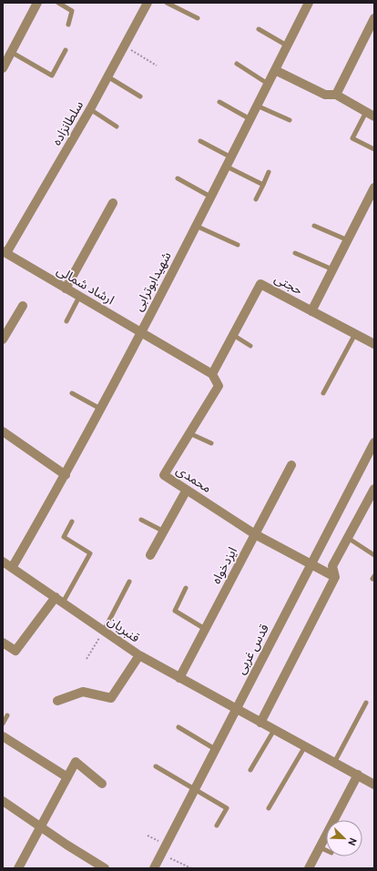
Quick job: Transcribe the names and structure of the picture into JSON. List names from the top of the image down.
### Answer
{
  "streets": {
    "street": [
      "سلطانزاده",
      "شهیدابوترابی",
      "حجتی",
      "ارشاد شمالی",
      "محمدی",
      "ایزدخواه",
      "قنبریان",
      "قدس غربی"
    ]
  },
  "crossings": [
    ["سلطانزاده", "ارشاد شمالی"],
    ["شهیدابوترابی", "ارشاد شمالی"],
    ["شهیدابوترابی", "قنبریان"],
    ["حجتی", "ارشاد شمالی"],
    ["حجتی", "محمدی"],
    ["ارشاد شمالی", "محمدی"],
    ["محمدی", "ایزدخواه"],
    ["محمدی", "قدس غربی"],
    ["ایزدخواه", "قنبریان"],
    ["قنبریان", "قدس غربی"]
  ],
  "north": "bottom right"
}
